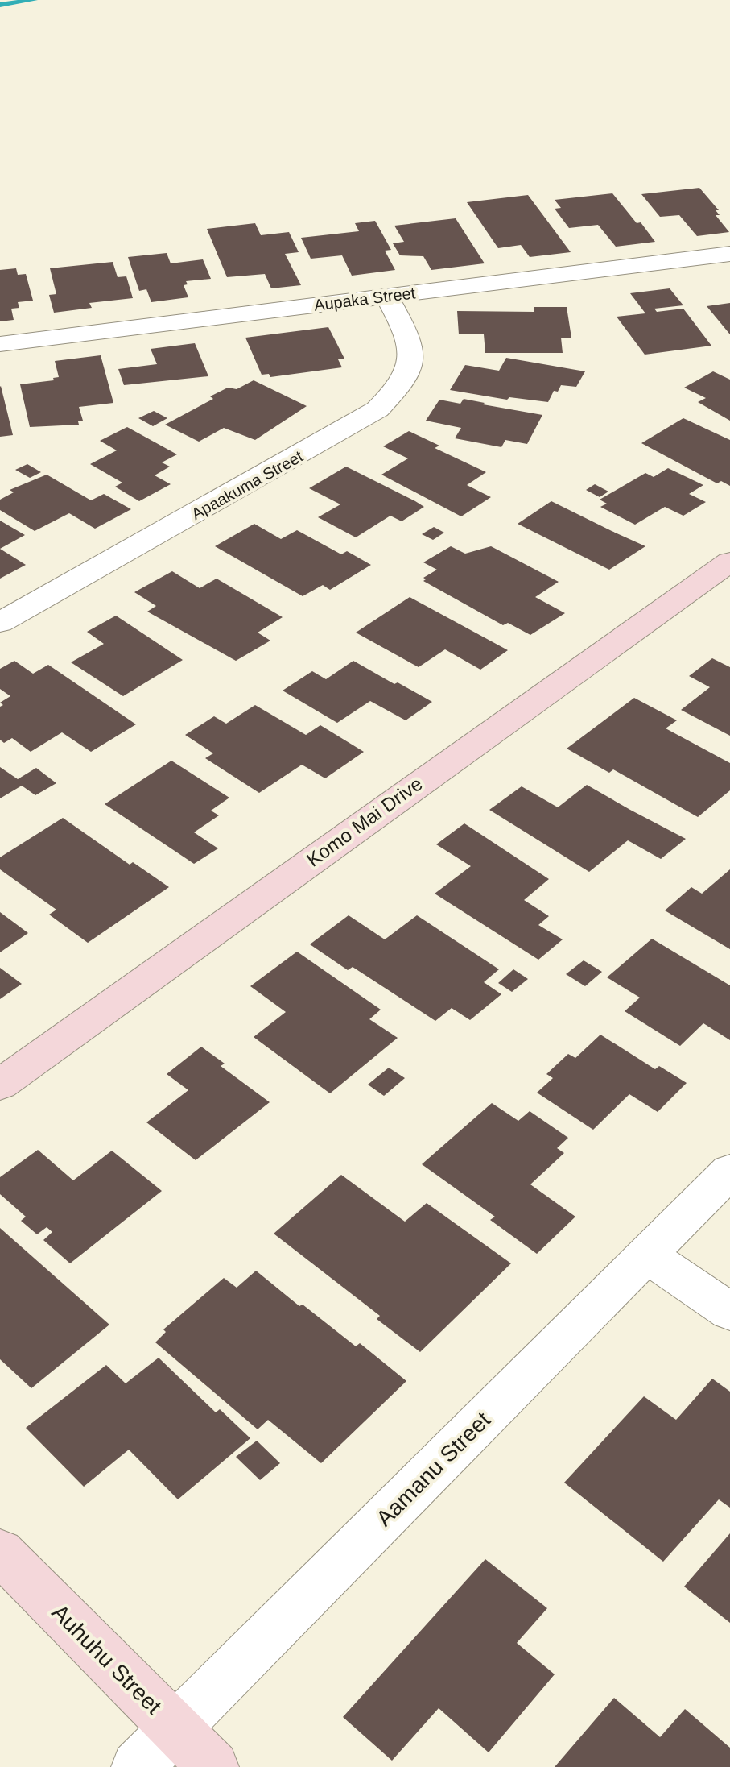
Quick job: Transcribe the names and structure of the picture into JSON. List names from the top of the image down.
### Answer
{
  "streets": {
    "street": [
      "Aupaka Street",
      "Apaakuma Street",
      "Komo Mai Drive",
      "Aamanu Street",
      "Auhuhu Street"
    ]
  },
  "crossings": [
    ["Aupaka Street", "Apaakuma Street"],
    ["Aamanu Street", "Auhuhu Street"]
  ]
}
